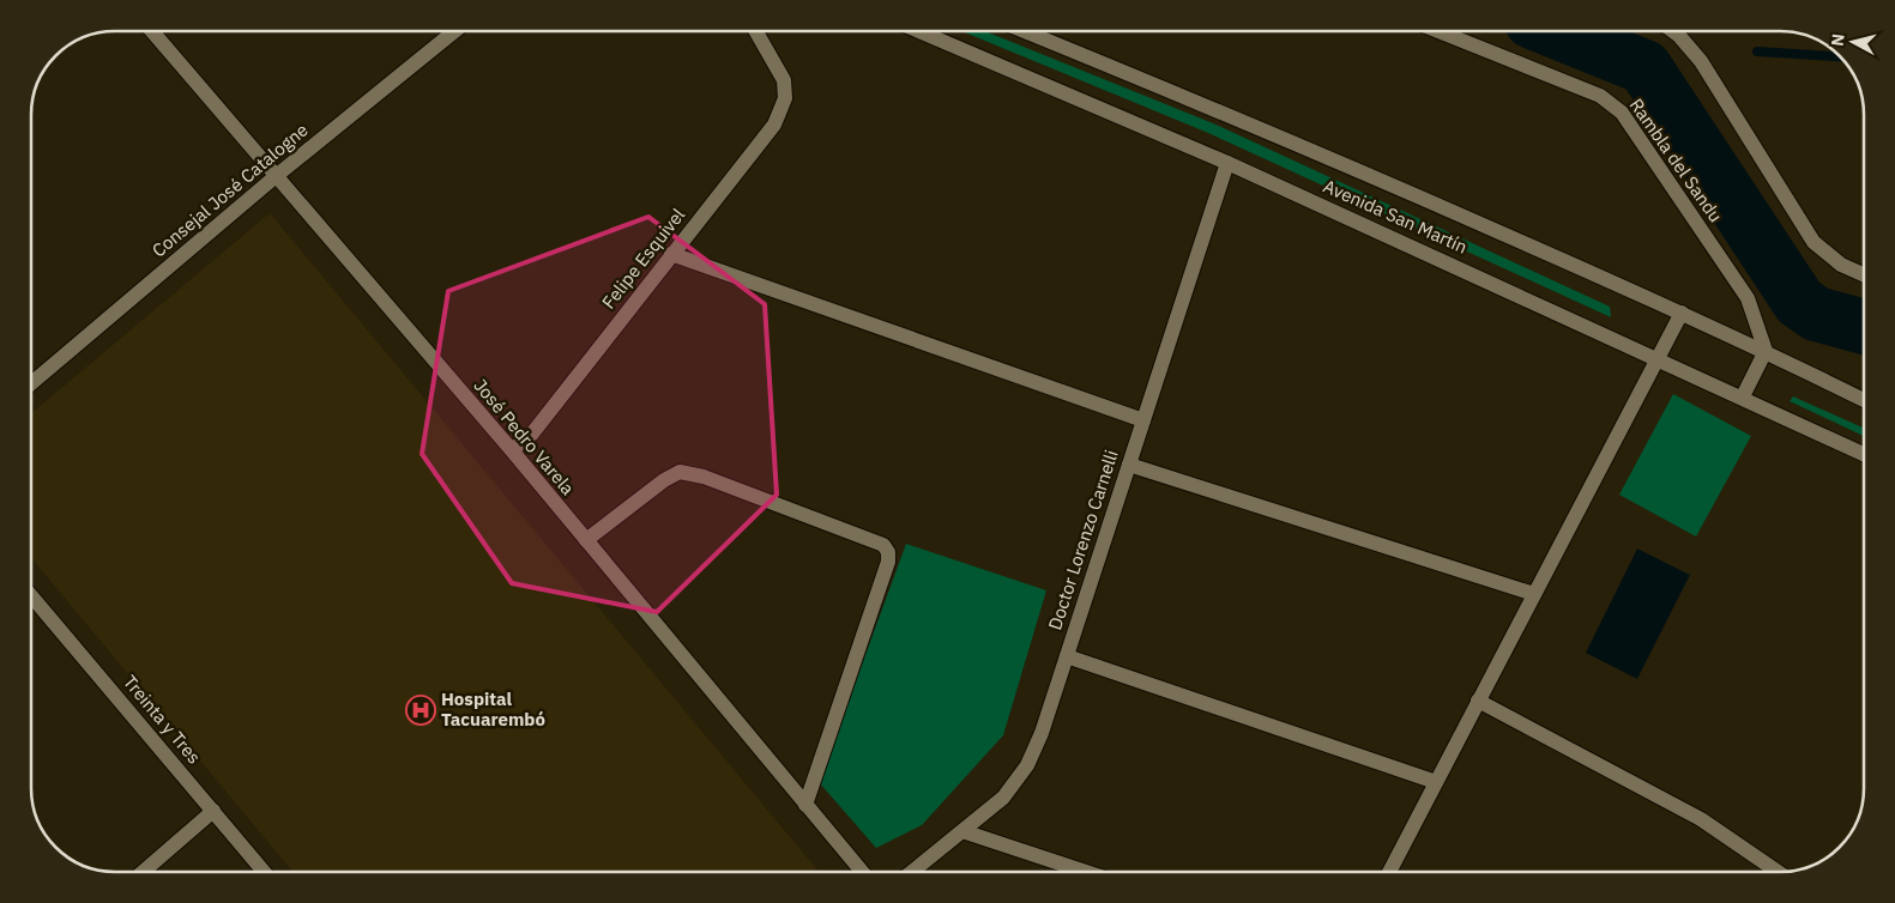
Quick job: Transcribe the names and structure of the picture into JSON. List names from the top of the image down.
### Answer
{
  "streets": {
    "street": [
      "Rambla del Sandu",
      "Consejal José Catalogne",
      "Avenida San Martín",
      "Felipe Esquivel",
      "José Pedro Varela",
      "Doctor Lorenzo Carnelli",
      "Treinta y Tres"
    ]
  },
  "crossings": [
    ["Rambla del Sandu", "Avenida San Martín"],
    ["Consejal José Catalogne", "José Pedro Varela"],
    ["Avenida San Martín", "Doctor Lorenzo Carnelli"],
    ["Felipe Esquivel", "José Pedro Varela"]
  ],
  "places": {
    "hospital": ["Hospital Tacuarembó"]
  },
  "north": "left"
}
